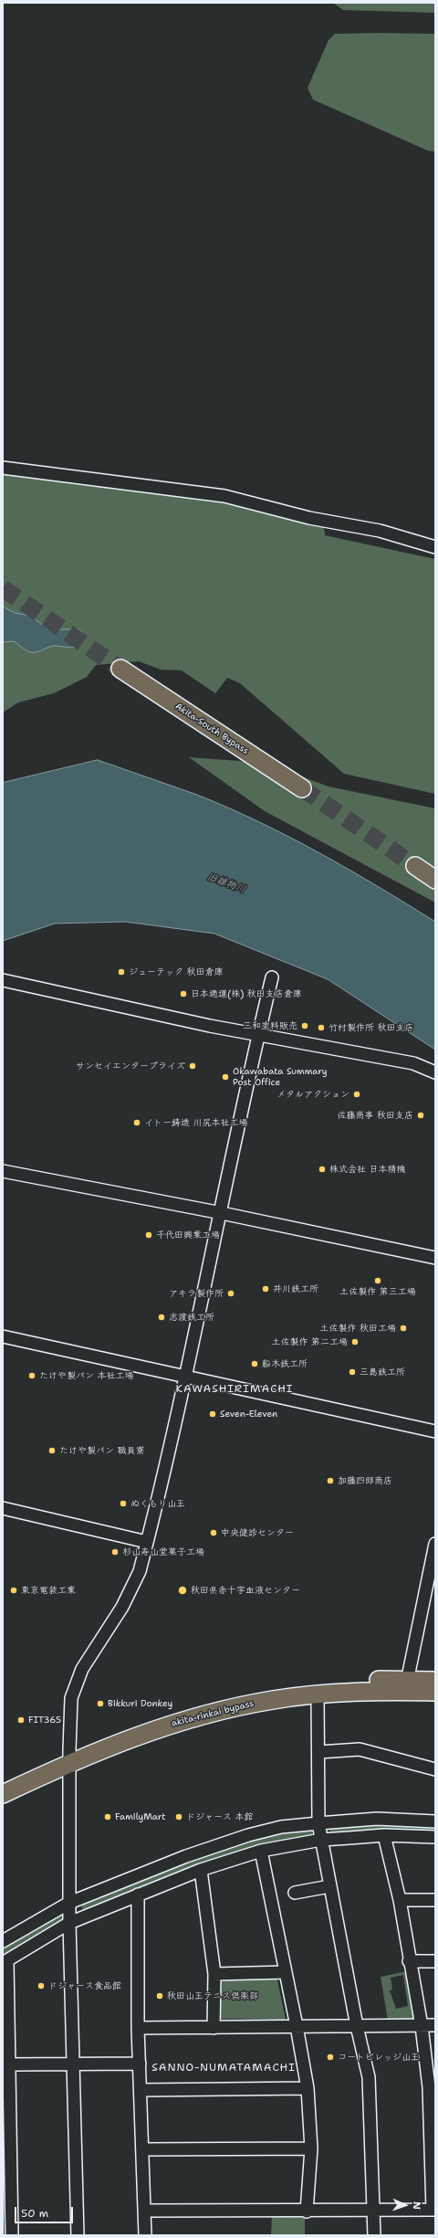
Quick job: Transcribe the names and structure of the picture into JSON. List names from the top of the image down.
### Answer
{
  "streets": {
    "highway": ["Akita-South Bypass", "akita-rinkai bypass"]
  },
  "districts": ["KAWASHIRIMACHI", "SANNO-NUMATAMACHI"],
  "water": ["旧雄物川"],
  "places": [
    "ジューテック 秋田倉庫",
    "日本通運(株) 秋田支店倉庫",
    "三和塗料販売",
    "竹村製作所 秋田支店",
    "サンセイエンタープライズ",
    "Okawabata Summary Post Office",
    "メタルアクション",
    "佐藤商事 秋田支店",
    "イトー鋳造 川尻本社工場",
    "株式会社 日本精機",
    "千代田興業工場",
    "土佐製作 第三工場",
    "井川鉄工所",
    "アキラ製作所",
    "志渡鉄工所",
    "土佐製作 秋田工場",
    "土佐製作 第二工場",
    "船木鉄工所",
    "三島鉄工所",
    "たけや製パン 本社工場",
    "Seven-Eleven",
    "たけや製パン 職員寮",
    "加藤四郎商店",
    "ぬくもり山王",
    "中央健診センター",
    "杉山寿山堂菓子工場",
    "東京電装工業",
    "秋田県赤十字血液センター",
    "Bikkuri Donkey",
    "FIT365",
    "FamilyMart",
    "ドジャース 本館",
    "ドジャース食品館",
    "秋田山王テニス倶楽部",
    "コートビレッジ山王"
  ],
  "scale_bar": "50 m",
  "north": "right"
}
